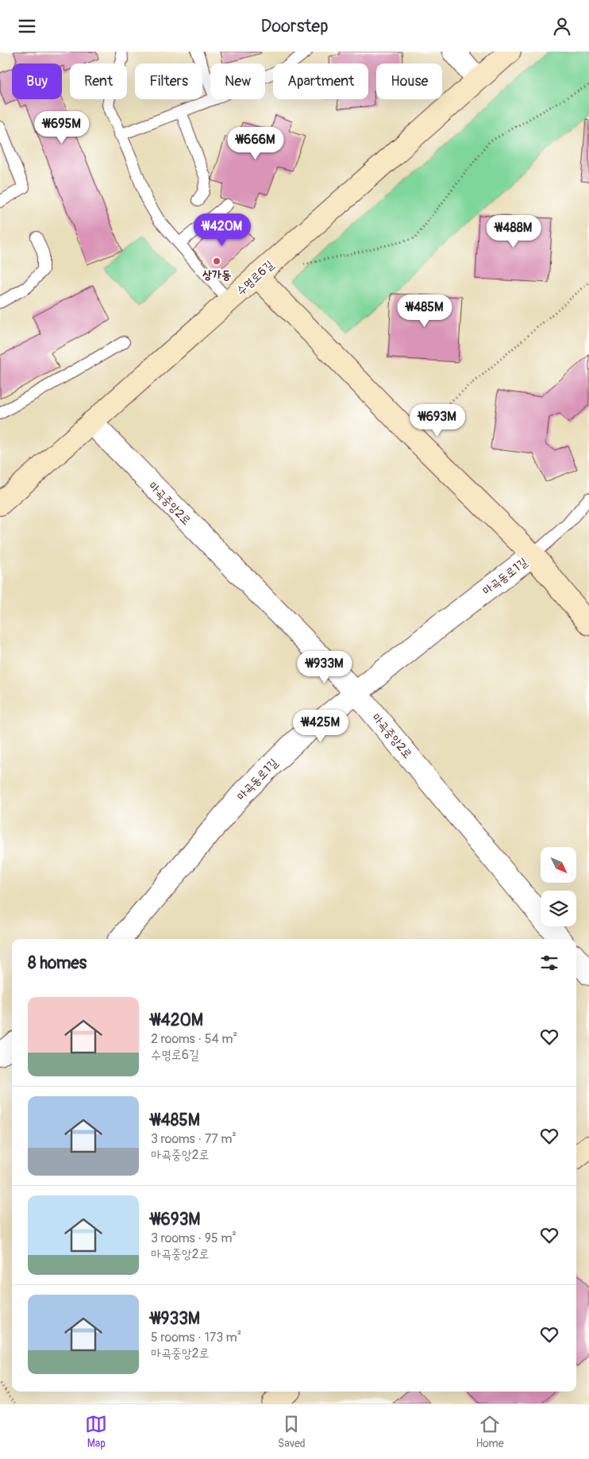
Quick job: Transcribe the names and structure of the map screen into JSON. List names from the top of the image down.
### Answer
{
  "streets": {
    "street": ["수명로6길", "마곡중앙2로", "마곡동로1길"]
  },
  "crossings": [
    ["수명로6길", "마곡중앙2로"],
    ["마곡중앙2로", "마곡동로1길"]
  ],
  "places": ["상가동"],
  "north": "bottom right",
  "page": {
    "header": "Doorstep",
    "chip": [
      "Buy",
      "Rent",
      "Filters",
      "New",
      "Apartment",
      "House"
    ],
    "price": [
      "₩695M",
      "₩666M",
      "₩420M",
      "₩488M",
      "₩485M",
      "₩693M",
      "₩933M",
      "₩425M"
    ],
    "heading": "8 homes",
    "list": [
      {
        "name": "₩420M",
        "note": "2 rooms · 54 m² · 수명로6길"
      },
      {
        "name": "₩485M",
        "note": "3 rooms · 77 m² · 마곡중앙2로"
      },
      {
        "name": "₩693M",
        "note": "3 rooms · 95 m² · 마곡중앙2로"
      },
      {
        "name": "₩933M",
        "note": "5 rooms · 173 m² · 마곡중앙2로"
      }
    ],
    "tabs": ["Map", "Saved", "Home"]
  }
}
